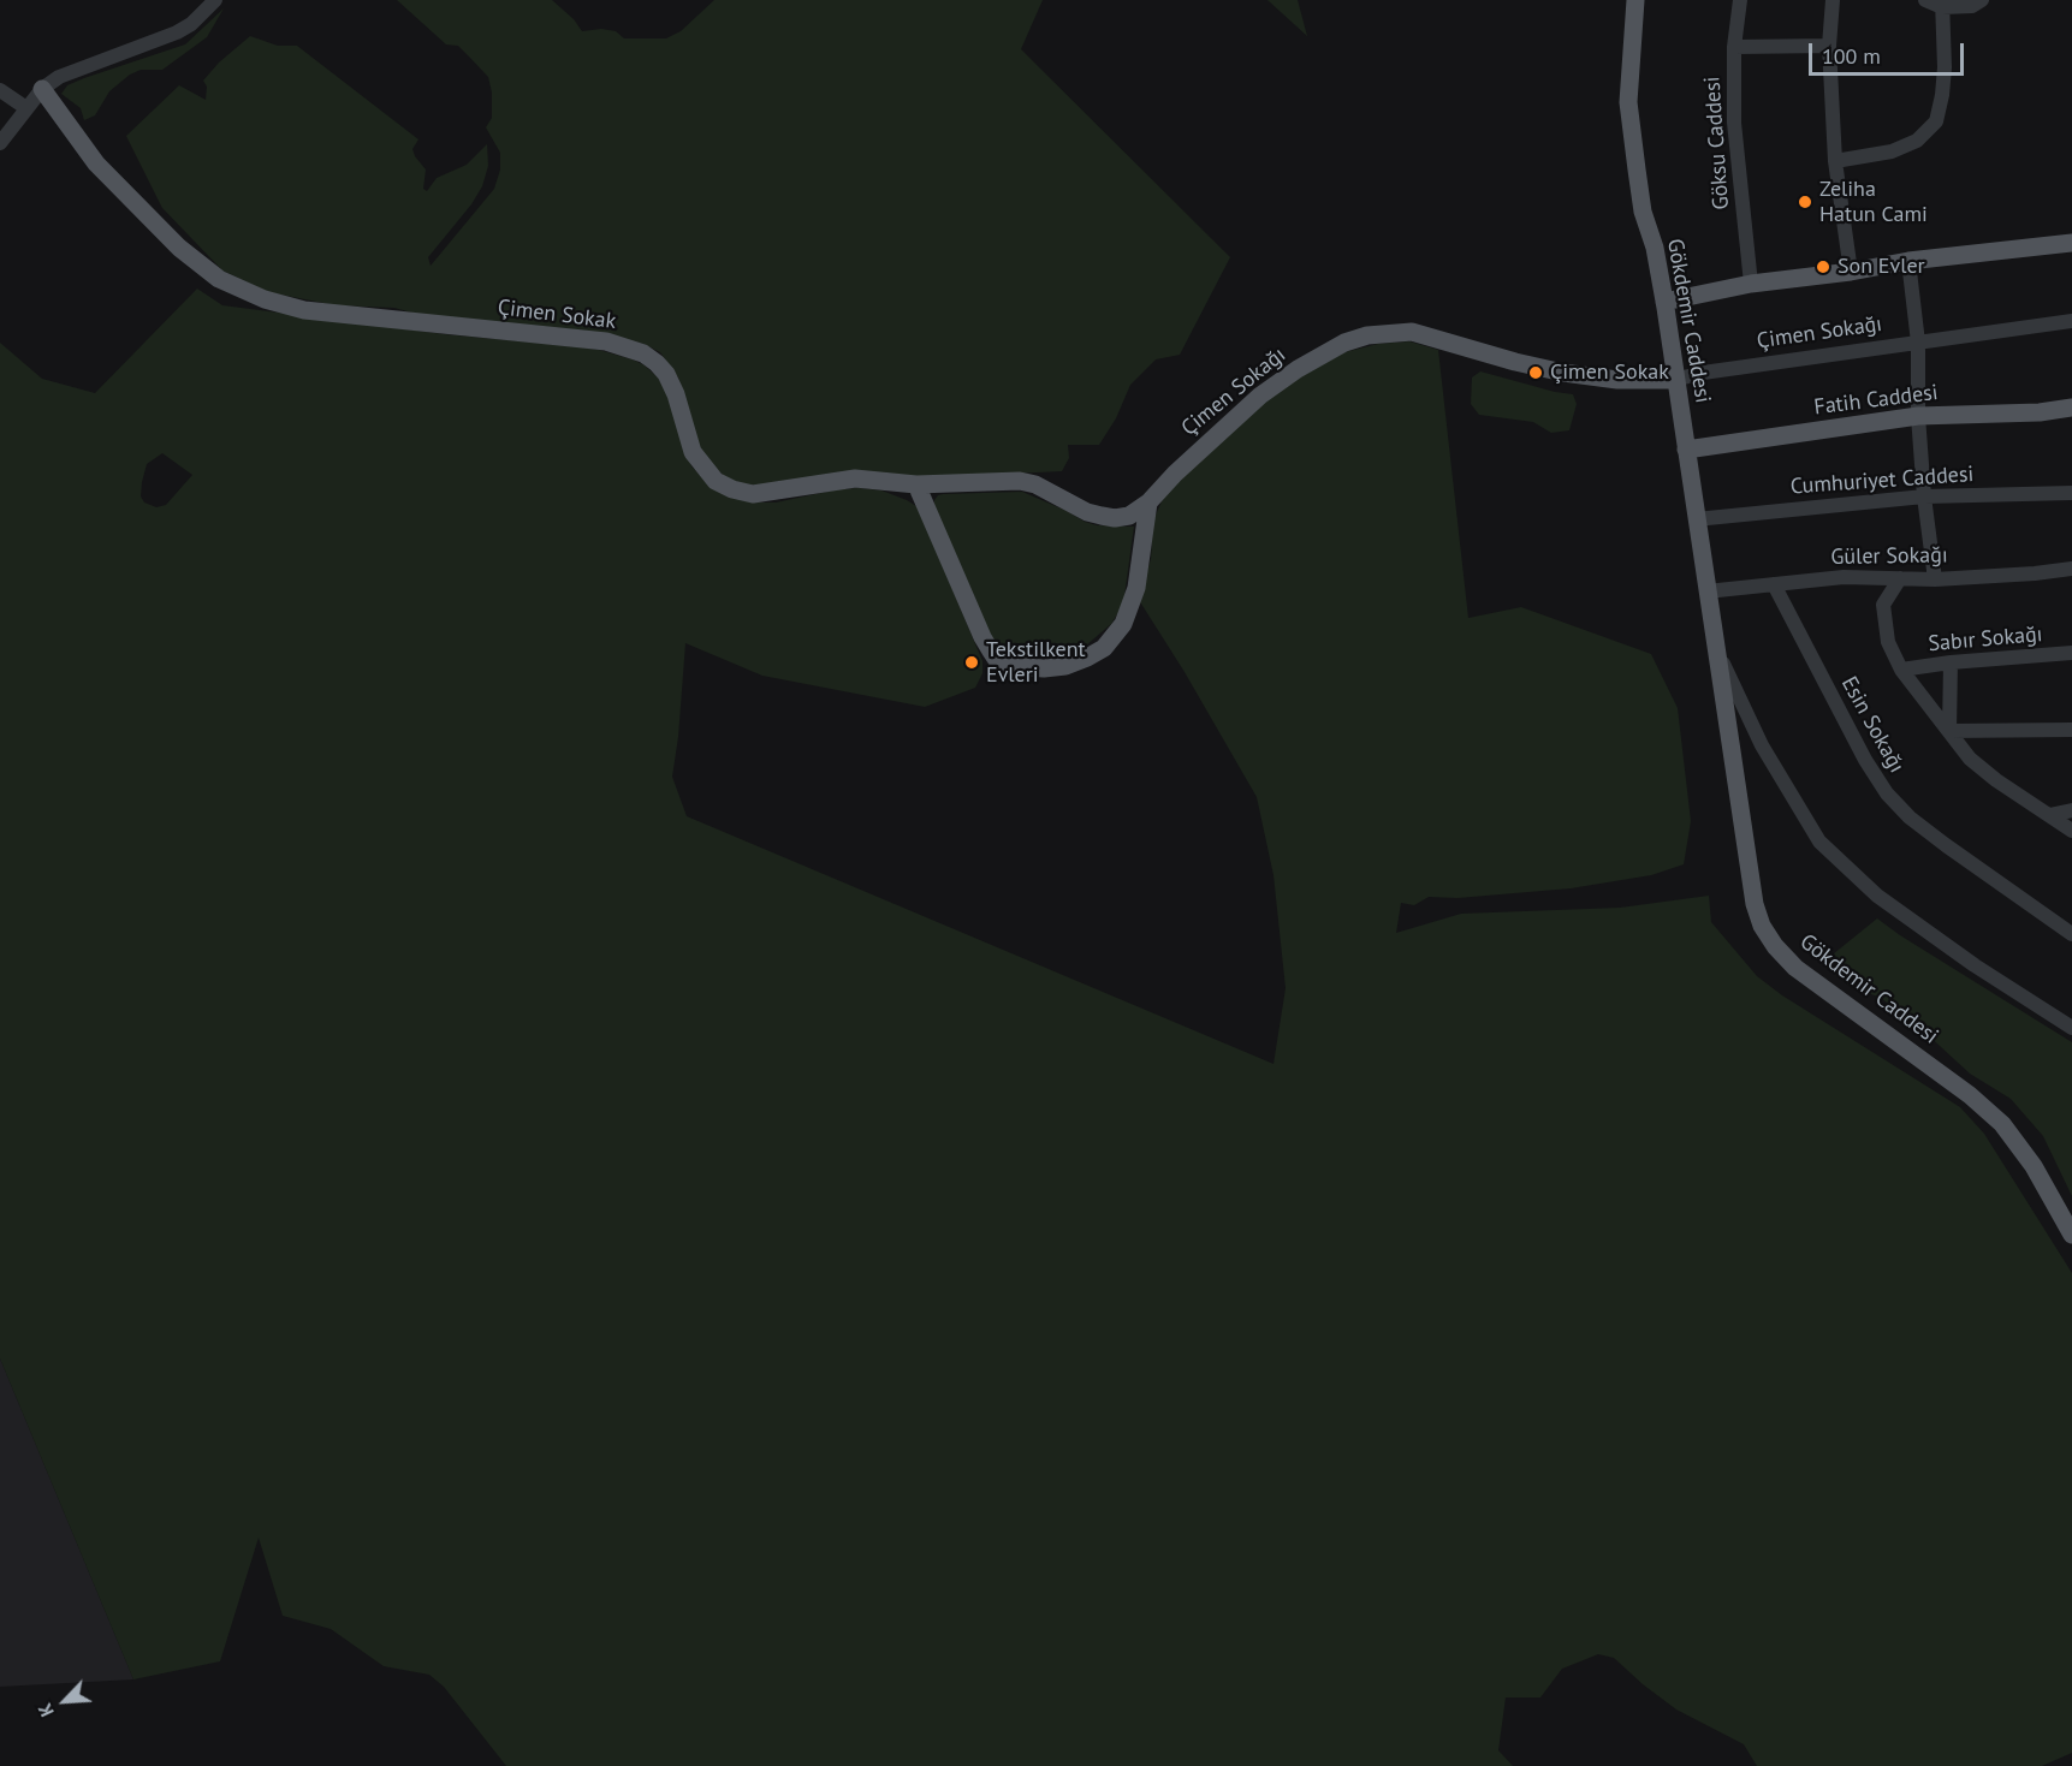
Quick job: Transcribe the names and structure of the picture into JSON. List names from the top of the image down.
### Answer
{
  "streets": {
    "main road": [
      "Çimen Sokak",
      "Gökdemir Caddesi",
      "Çimen Sokağı",
      "Fatih Caddesi"
    ],
    "street": [
      "Göksu Caddesi",
      "Cumhuriyet Caddesi",
      "Güler Sokağı",
      "Sabır Sokağı",
      "Esin Sokağı"
    ]
  },
  "crossings": [
    ["Çimen Sokak", "Çimen Sokağı"],
    ["Gökdemir Caddesi", "Çimen Sokağı"],
    ["Gökdemir Caddesi", "Fatih Caddesi"],
    ["Gökdemir Caddesi", "Cumhuriyet Caddesi"],
    ["Gökdemir Caddesi", "Güler Sokağı"],
    ["Güler Sokağı", "Esin Sokağı"]
  ],
  "places": [
    "Zeliha Hatun Cami",
    "Son Evler",
    "Çimen Sokak",
    "Tekstilkent Evleri"
  ],
  "scale_bar": "100 m",
  "north": "bottom left"
}
